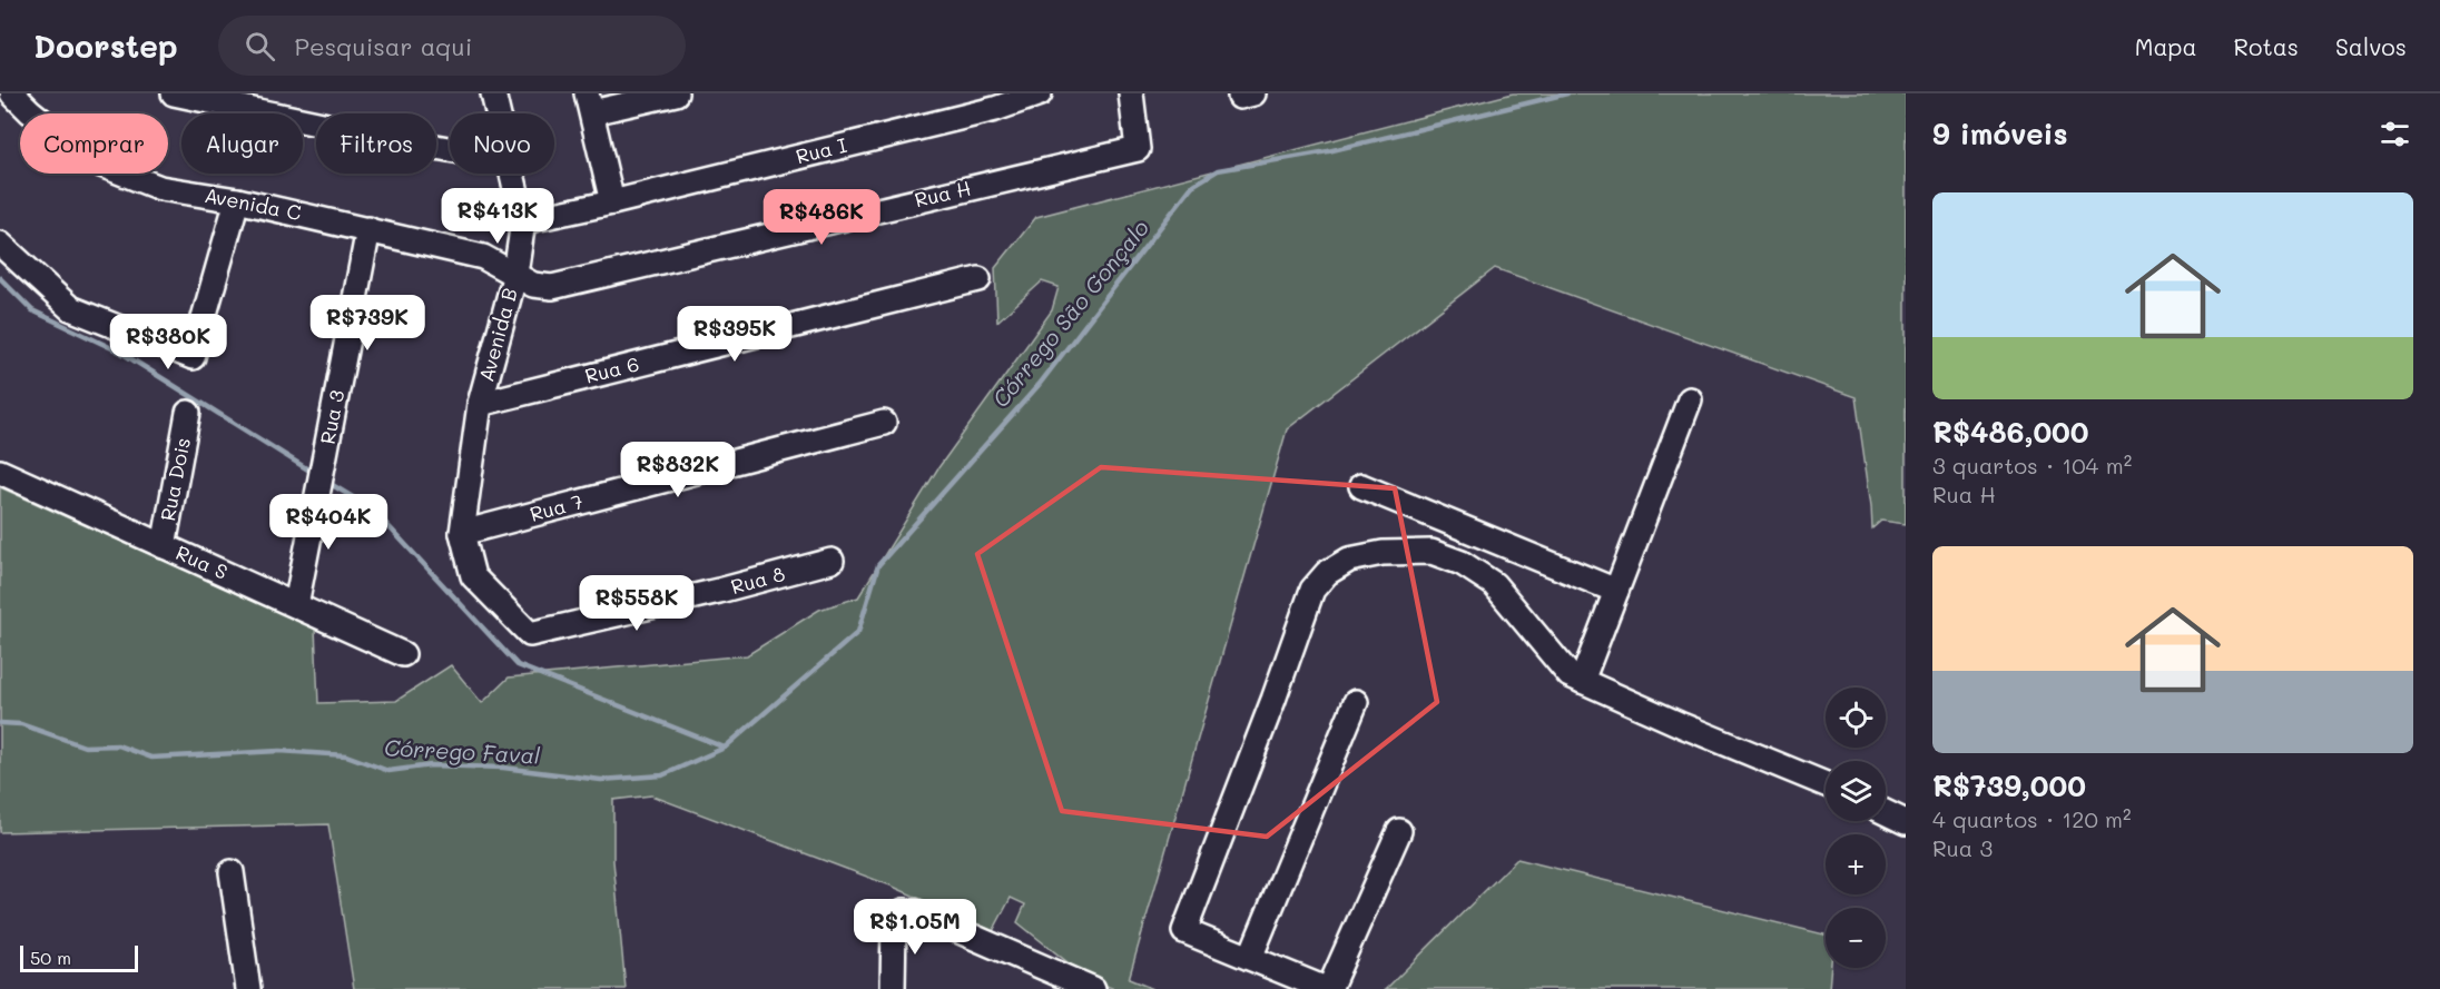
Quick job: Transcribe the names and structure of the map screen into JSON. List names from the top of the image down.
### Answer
{
  "streets": {
    "street": [
      "Rua I",
      "Rua H",
      "Avenida C",
      "Avenida B",
      "Rua 6",
      "Rua 3",
      "Rua Dois",
      "Rua 7",
      "Rua S",
      "Rua 8"
    ]
  },
  "crossings": [
    ["Rua I", "Avenida B"],
    ["Rua H", "Avenida C"],
    ["Rua H", "Avenida B"],
    ["Avenida C", "Avenida B"],
    ["Avenida C", "Rua 3"],
    ["Avenida B", "Rua 6"],
    ["Avenida B", "Rua 7"],
    ["Avenida B", "Rua 8"],
    ["Rua 3", "Rua S"],
    ["Rua Dois", "Rua S"]
  ],
  "water": ["Córrego São Gonçalo", "Córrego Faval"],
  "scale_bar": "50 m",
  "page": {
    "header": "Doorstep",
    "search": "Pesquisar aqui",
    "nav": ["Mapa", "Rotas", "Salvos"],
    "heading": "9 imóveis",
    "chip": [
      "Comprar",
      "Alugar",
      "Filtros",
      "Novo"
    ],
    "list": [
      {
        "name": "R$486,000",
        "note": "3 quartos · 104 m² · Rua H"
      },
      {
        "name": "R$739,000",
        "note": "4 quartos · 120 m² · Rua 3"
      }
    ],
    "price": [
      "R$413K",
      "R$486K",
      "R$739K",
      "R$395K",
      "R$380K",
      "R$832K",
      "R$404K",
      "R$558K",
      "R$1.05M"
    ],
    "map_buttons": ["+", "−"],
    "scale": "50 m"
  }
}
